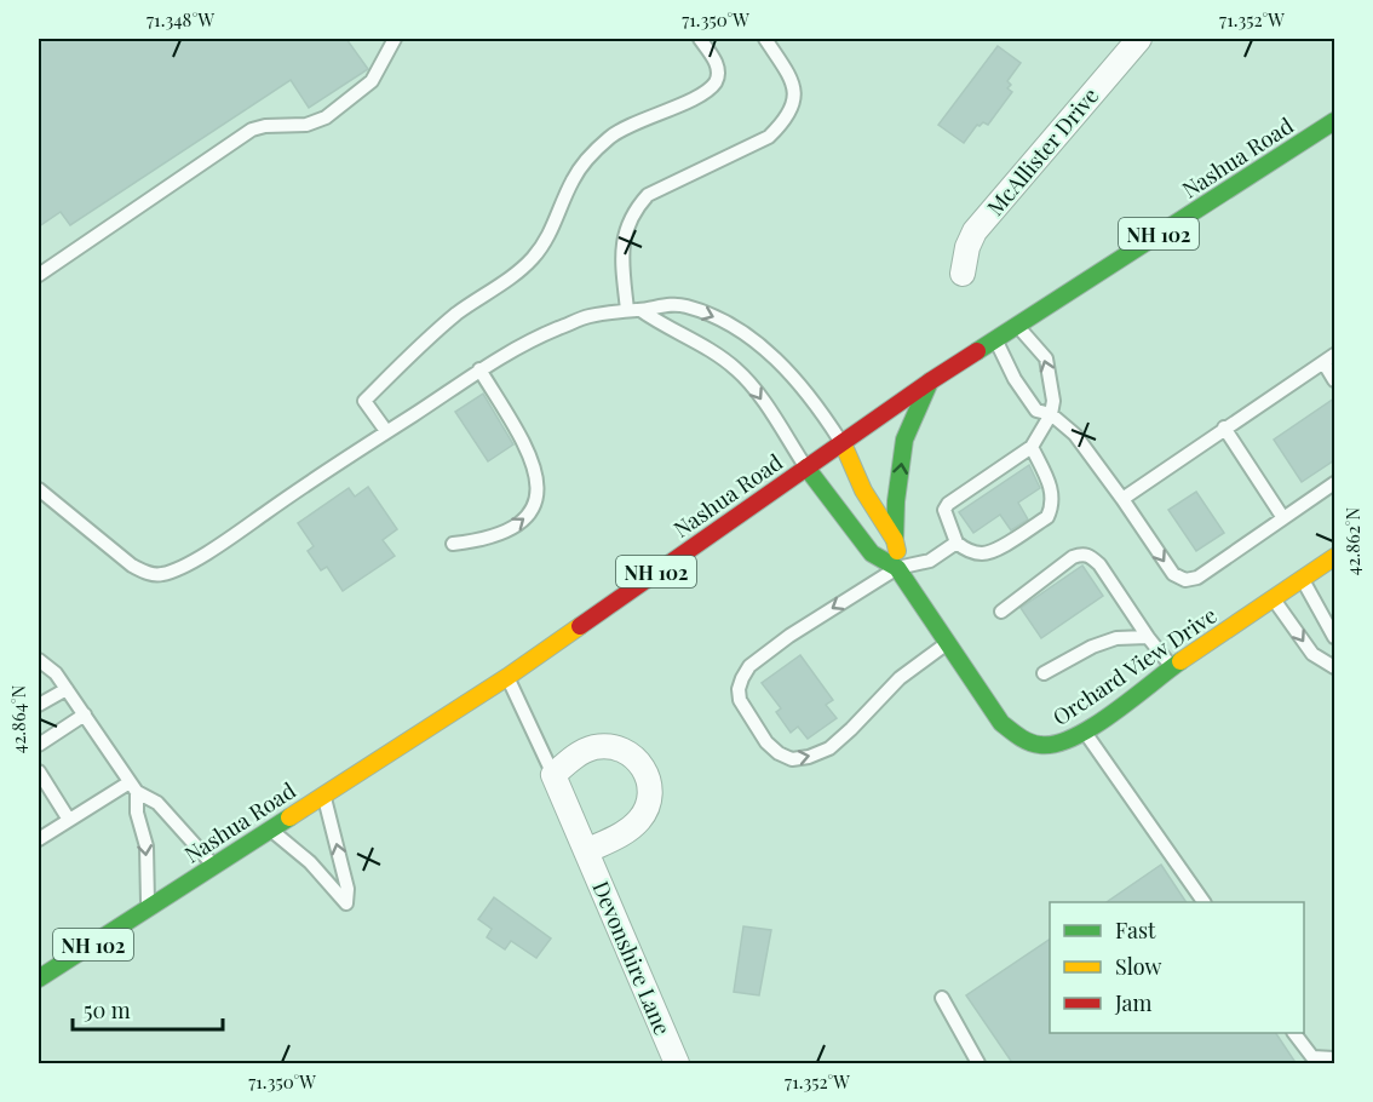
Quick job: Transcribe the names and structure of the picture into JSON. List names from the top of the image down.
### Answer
{
  "streets": {
    "main road": ["Nashua Road", "NH 102", "Orchard View Drive"],
    "street": ["McAllister Drive", "Devonshire Lane"]
  },
  "crossings": [
    ["Nashua Road", "Orchard View Drive"],
    ["Nashua Road", "Devonshire Lane"]
  ],
  "legend": ["Fast", "Slow", "Jam"],
  "scale_bar": "50 m",
  "coordinates": [
    "71.348°W",
    "71.350°W",
    "71.352°W",
    "42.862°N",
    "42.864°N"
  ]
}
